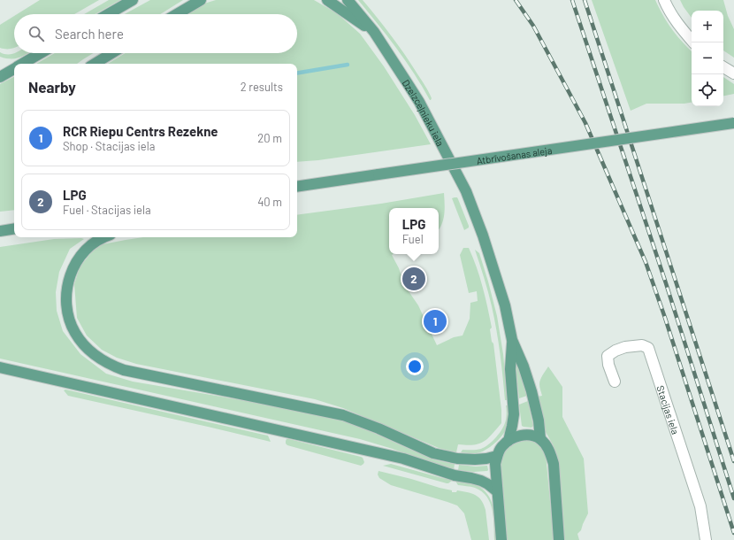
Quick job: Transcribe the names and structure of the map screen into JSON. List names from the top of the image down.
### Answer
{
  "streets": {
    "main road": ["Dzelzceļnieku iela", "Atbrīvošanas aleja"],
    "street": ["Stacijas iela"]
  },
  "page": {
    "map_buttons": ["+", "−"],
    "search": "Search here",
    "heading": ["Nearby", "2 results"],
    "list": [
      {
        "mark": "1",
        "name": "RCR Riepu Centrs Rezekne",
        "note": "Shop · Stacijas iela",
        "value": "20 m"
      },
      {
        "mark": "2",
        "name": "LPG",
        "note": "Fuel · Stacijas iela",
        "value": "40 m"
      }
    ],
    "popup": ["LPG", "Fuel"],
    "pins": ["2", "1"]
  }
}
